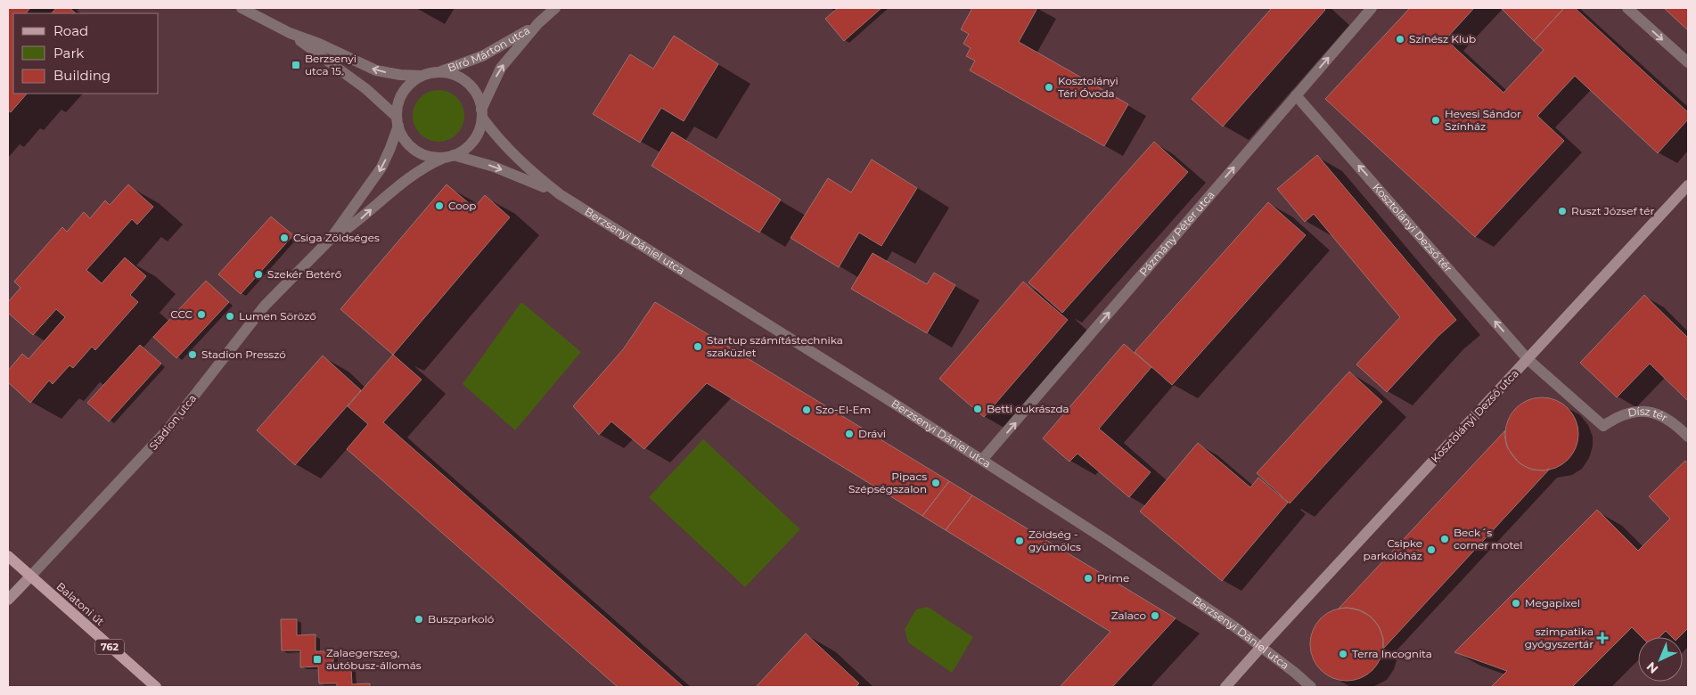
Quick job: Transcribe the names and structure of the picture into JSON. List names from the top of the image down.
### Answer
{
  "streets": {
    "main road": [
      "Kosztolányi Dezső utca",
      "Stadion utca",
      "Balatoni út",
      "762"
    ],
    "street": [
      "Bíró Márton utca",
      "Kosztolányi Dezső tér",
      "Pázmány Péter utca",
      "Berzsenyi Dániel utca",
      "Dísz tér"
    ]
  },
  "crossings": [
    ["Bíró Márton utca", "Berzsenyi Dániel utca"],
    ["Bíró Márton utca", "Stadion utca"],
    ["Kosztolányi Dezső tér", "Pázmány Péter utca"],
    ["Kosztolányi Dezső tér", "Kosztolányi Dezső utca"],
    ["Kosztolányi Dezső tér", "Dísz tér"],
    ["Pázmány Péter utca", "Berzsenyi Dániel utca"],
    ["Berzsenyi Dániel utca", "Kosztolányi Dezső utca"],
    ["Berzsenyi Dániel utca", "Stadion utca"],
    ["Stadion utca", "Balatoni út"]
  ],
  "one_way": ["Bíró Márton utca", "Kosztolányi Dezső tér", "Pázmány Péter utca"],
  "places": {
    "other": [
      "Színész Klub",
      "Kosztolányi Téri Óvoda",
      "Hevesi Sándor Színház",
      "Coop",
      "Ruszt József tér",
      "Csiga Zöldséges",
      "Szekér Betérő",
      "CCC",
      "Lumen Söröző",
      "Startup számítástechnika szaküzlet",
      "Stadion Presszó",
      "Betti cukrászda",
      "Szo-El-Em",
      "Drávi",
      "Pipacs Szépségszalon",
      "Beck´s corner motel",
      "Zöldség - gyümölcs",
      "Csipke parkolóház",
      "Prime",
      "Megapixel",
      "Zalaco",
      "Buszparkoló",
      "Terra Incognita"
    ],
    "transit": ["Berzsenyi utca 15.", "Zalaegerszeg, autóbusz-állomás"],
    "health": ["szimpatika gyógyszertár"]
  },
  "legend": ["Road", "Park", "Building"],
  "north": "bottom left"
}
